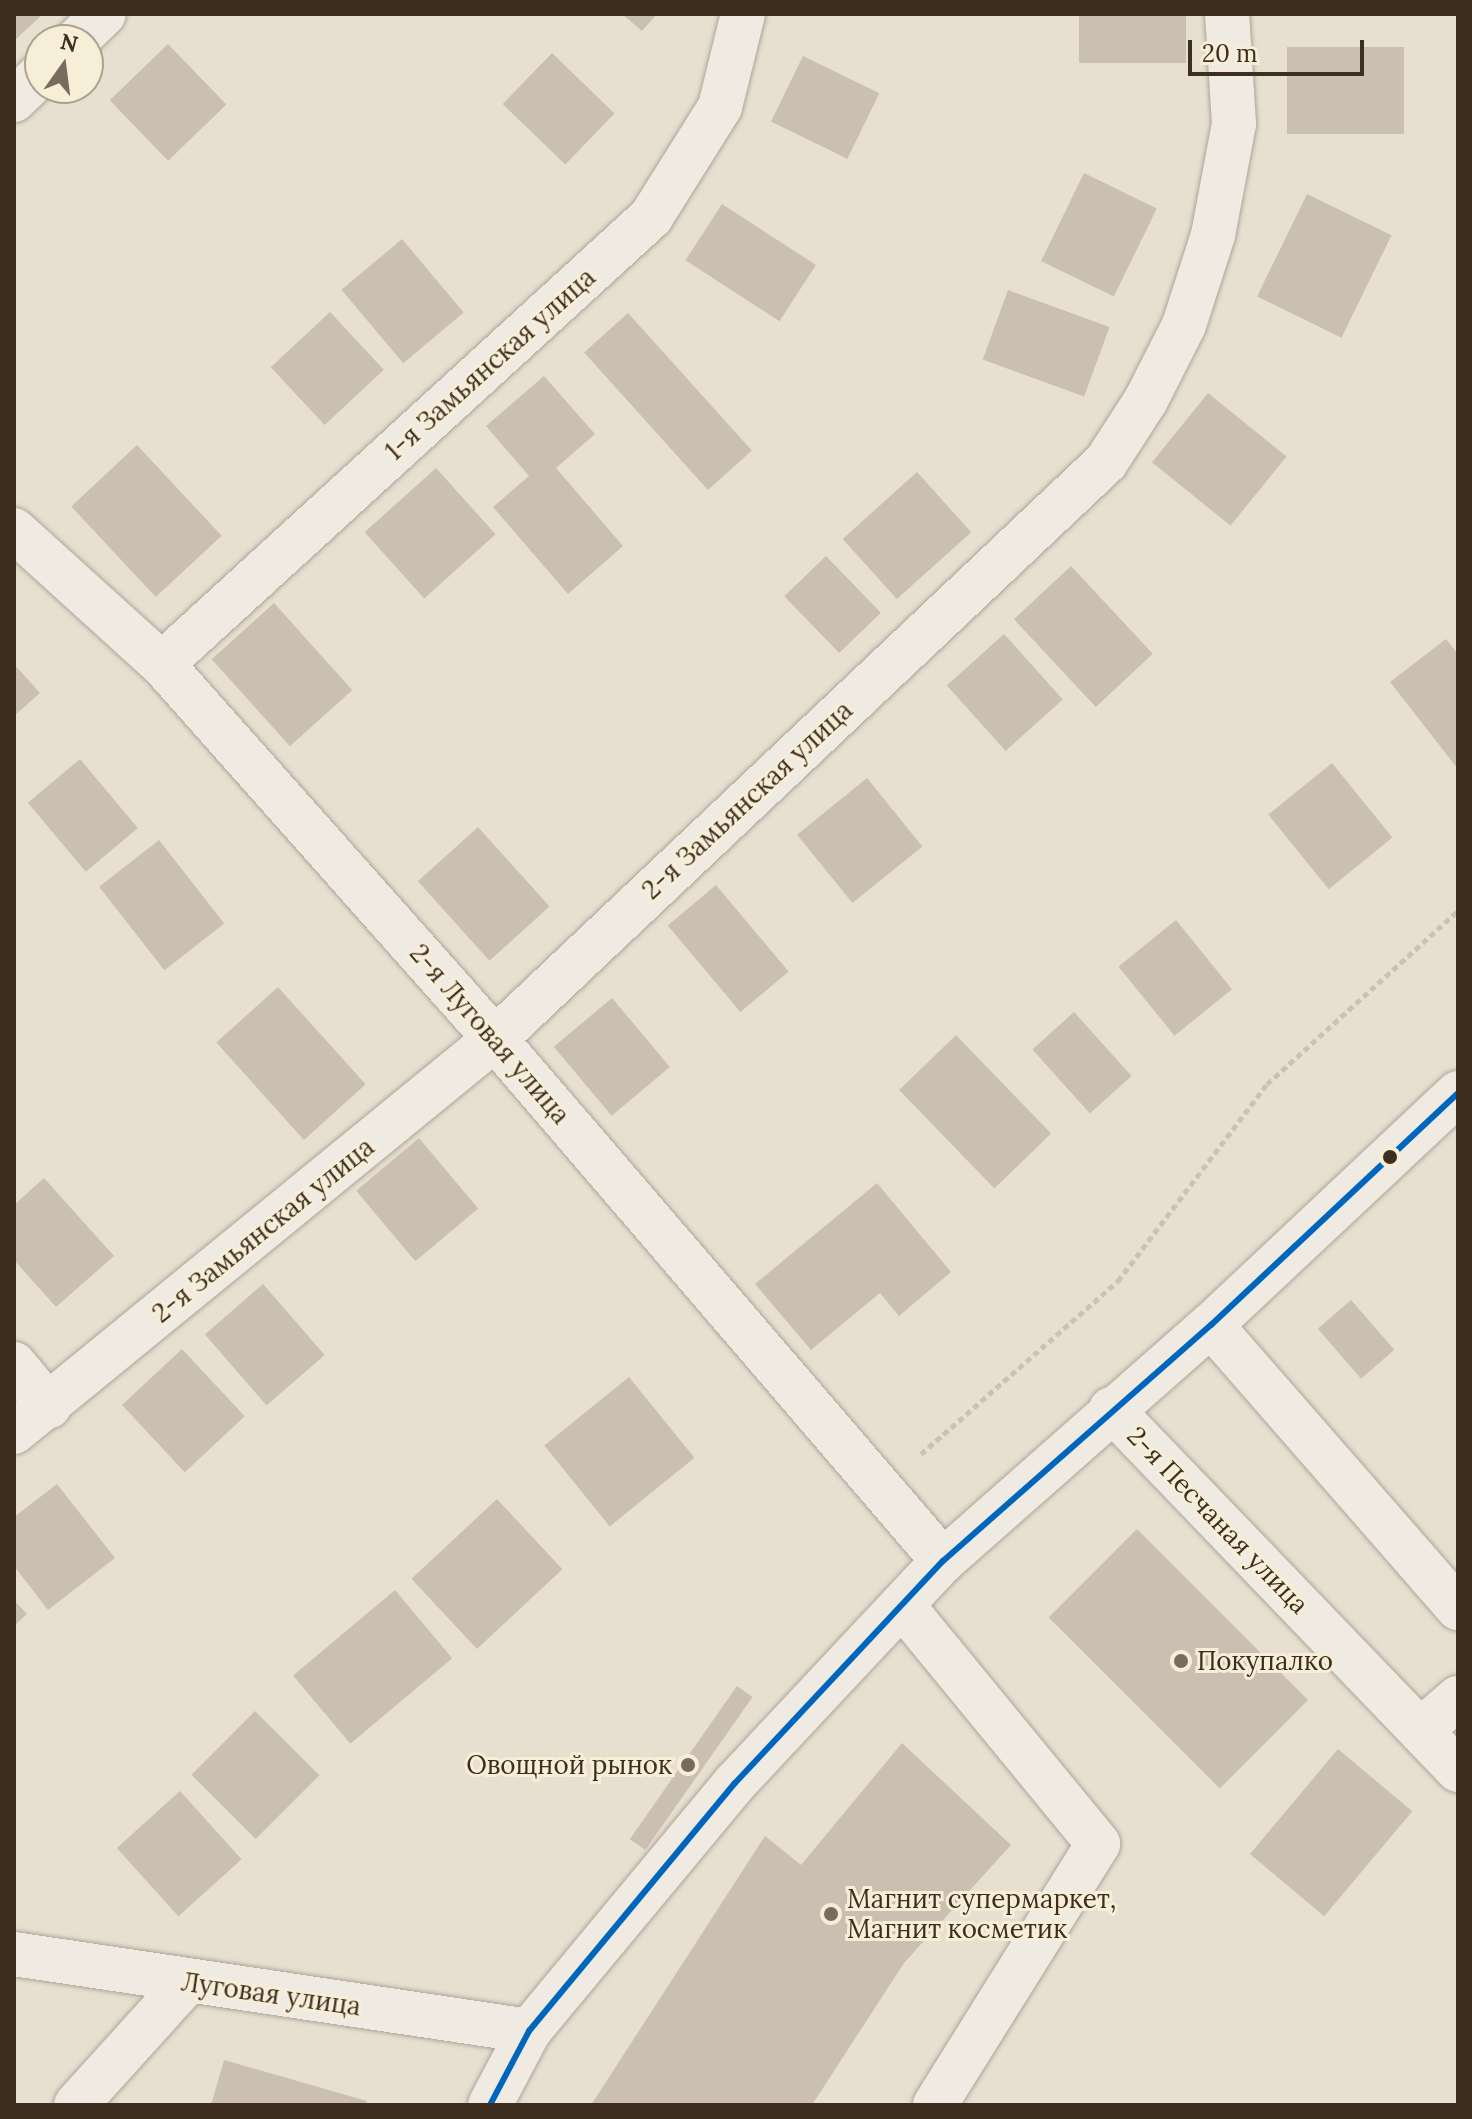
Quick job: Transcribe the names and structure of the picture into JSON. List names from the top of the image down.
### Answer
{
  "streets": {
    "street": [
      "1-я Замьянская улица",
      "2-я Замьянская улица",
      "2-я Луговая улица",
      "2-я Песчаная улица",
      "Луговая улица"
    ]
  },
  "crossings": [
    ["1-я Замьянская улица", "2-я Луговая улица"],
    ["2-я Замьянская улица", "2-я Луговая улица"]
  ],
  "places": ["Покупалко", "Овощной рынок", "Магнит супермаркет, Магнит косметик"],
  "scale_bar": "20 m",
  "north": "top"
}
